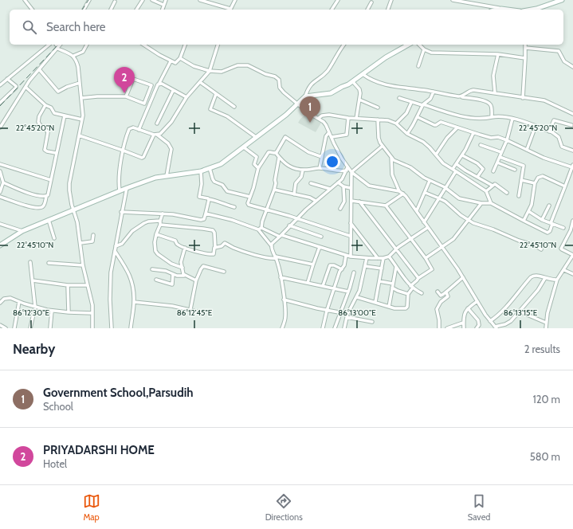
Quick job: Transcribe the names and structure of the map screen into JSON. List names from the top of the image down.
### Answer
{
  "page": {
    "search": "Search here",
    "pins": ["2", "1"],
    "heading": ["Nearby", "2 results"],
    "list": [
      {
        "mark": "1",
        "name": "Government School,Parsudih",
        "note": "School",
        "value": "120 m"
      },
      {
        "mark": "2",
        "name": "PRIYADARSHI HOME",
        "note": "Hotel",
        "value": "580 m"
      }
    ],
    "nav": ["Map", "Directions", "Saved"]
  },
  "coordinates": [
    "22°45'20\"N",
    "22°45'10\"N",
    "86°12'30\"E",
    "86°12'45\"E",
    "86°13'00\"E",
    "86°13'15\"E"
  ]
}
